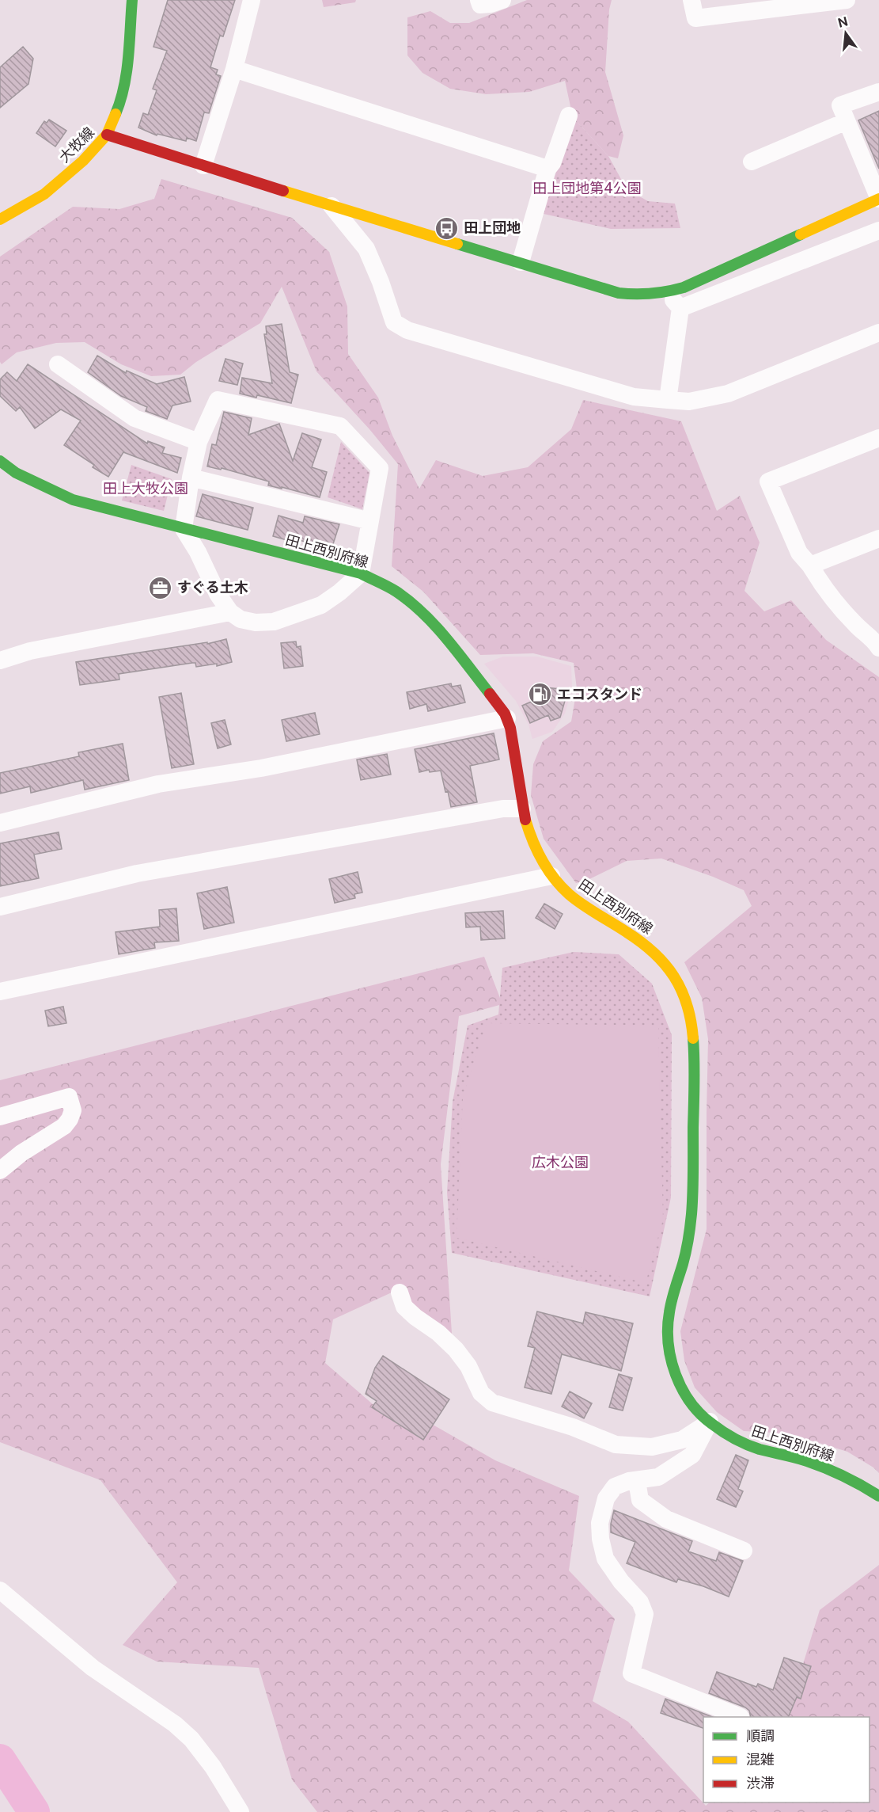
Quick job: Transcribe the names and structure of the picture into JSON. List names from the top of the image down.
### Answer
{
  "streets": {
    "street": ["大牧線", "田上西別府線"]
  },
  "parks": ["田上団地第4公園", "田上大牧公園", "広木公園"],
  "places": {
    "bus stop": ["田上団地"],
    "office": ["すぐる土木"],
    "fuel station": ["エコスタンド"]
  },
  "legend": ["順調", "混雑", "渋滞"],
  "north": "top"
}
